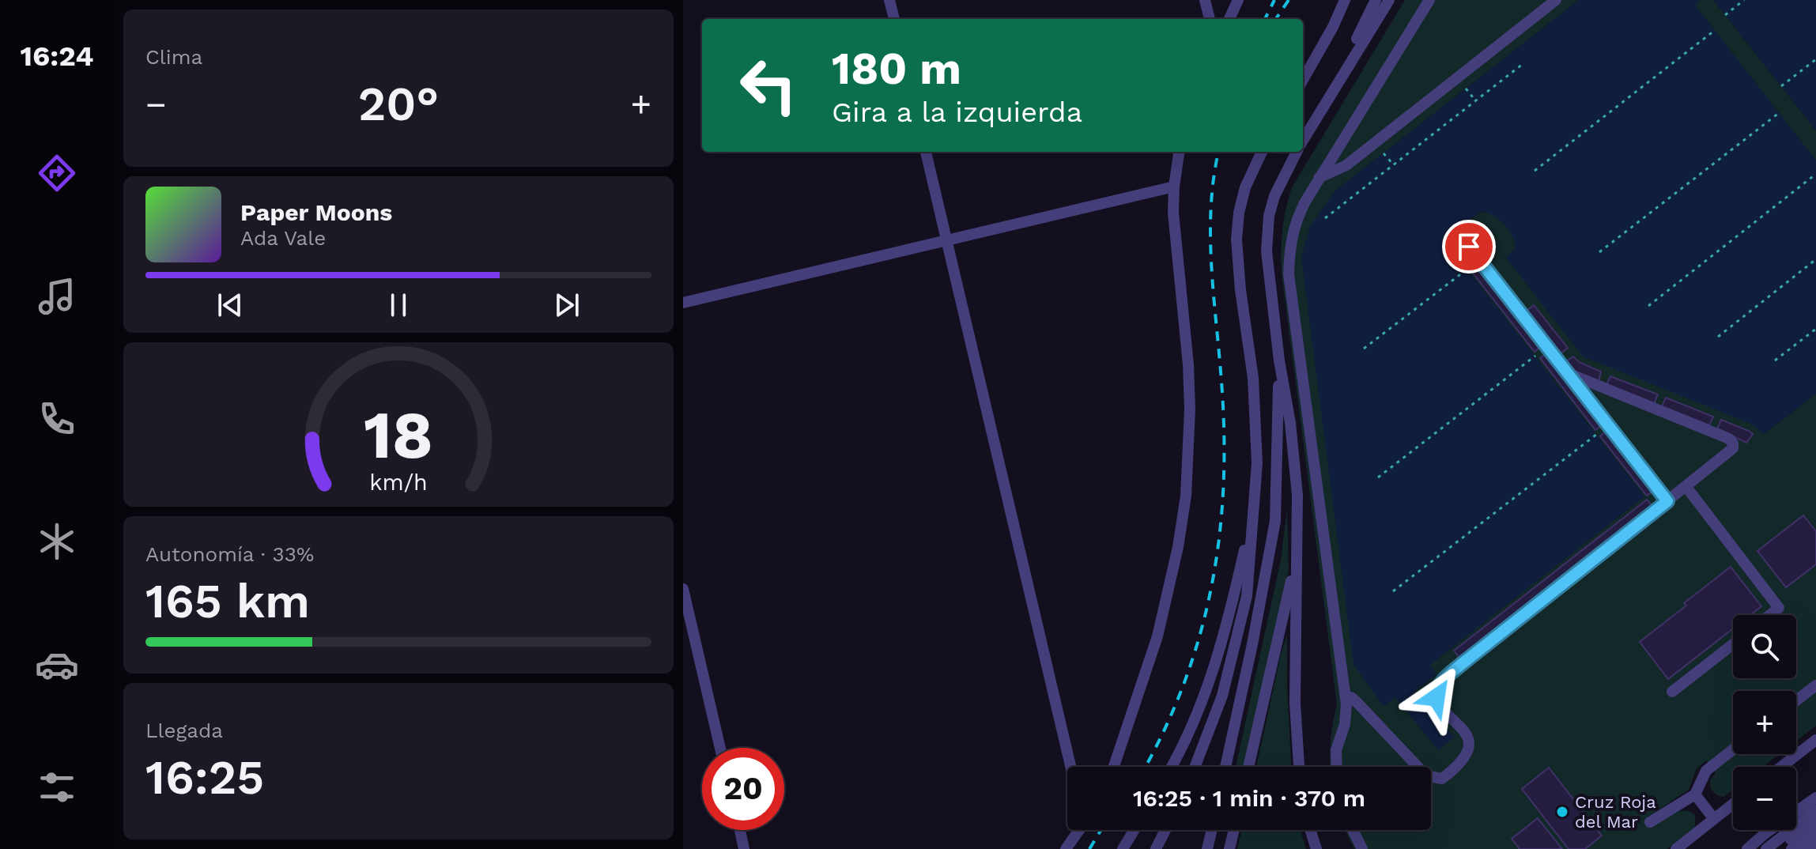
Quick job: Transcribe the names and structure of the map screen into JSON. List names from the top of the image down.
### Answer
{
  "places": ["Cruz Roja del Mar"],
  "page": {
    "tabs": "16:24",
    "tile": [
      "Clima",
      ["Autonomía · 33%", "165 km"],
      ["Llegada", "16:25"]
    ],
    "turn": ["180 m", "Gira a la izquierda"],
    "heat": ["−", "20°", "+"],
    "song": ["Paper Moons", "Ada Vale"],
    "map_buttons": ["+", "−"],
    "limit": "20",
    "trip": "16:25 · 1 min · 370 m",
    "gauge": ["18", "km/h"]
  }
}
